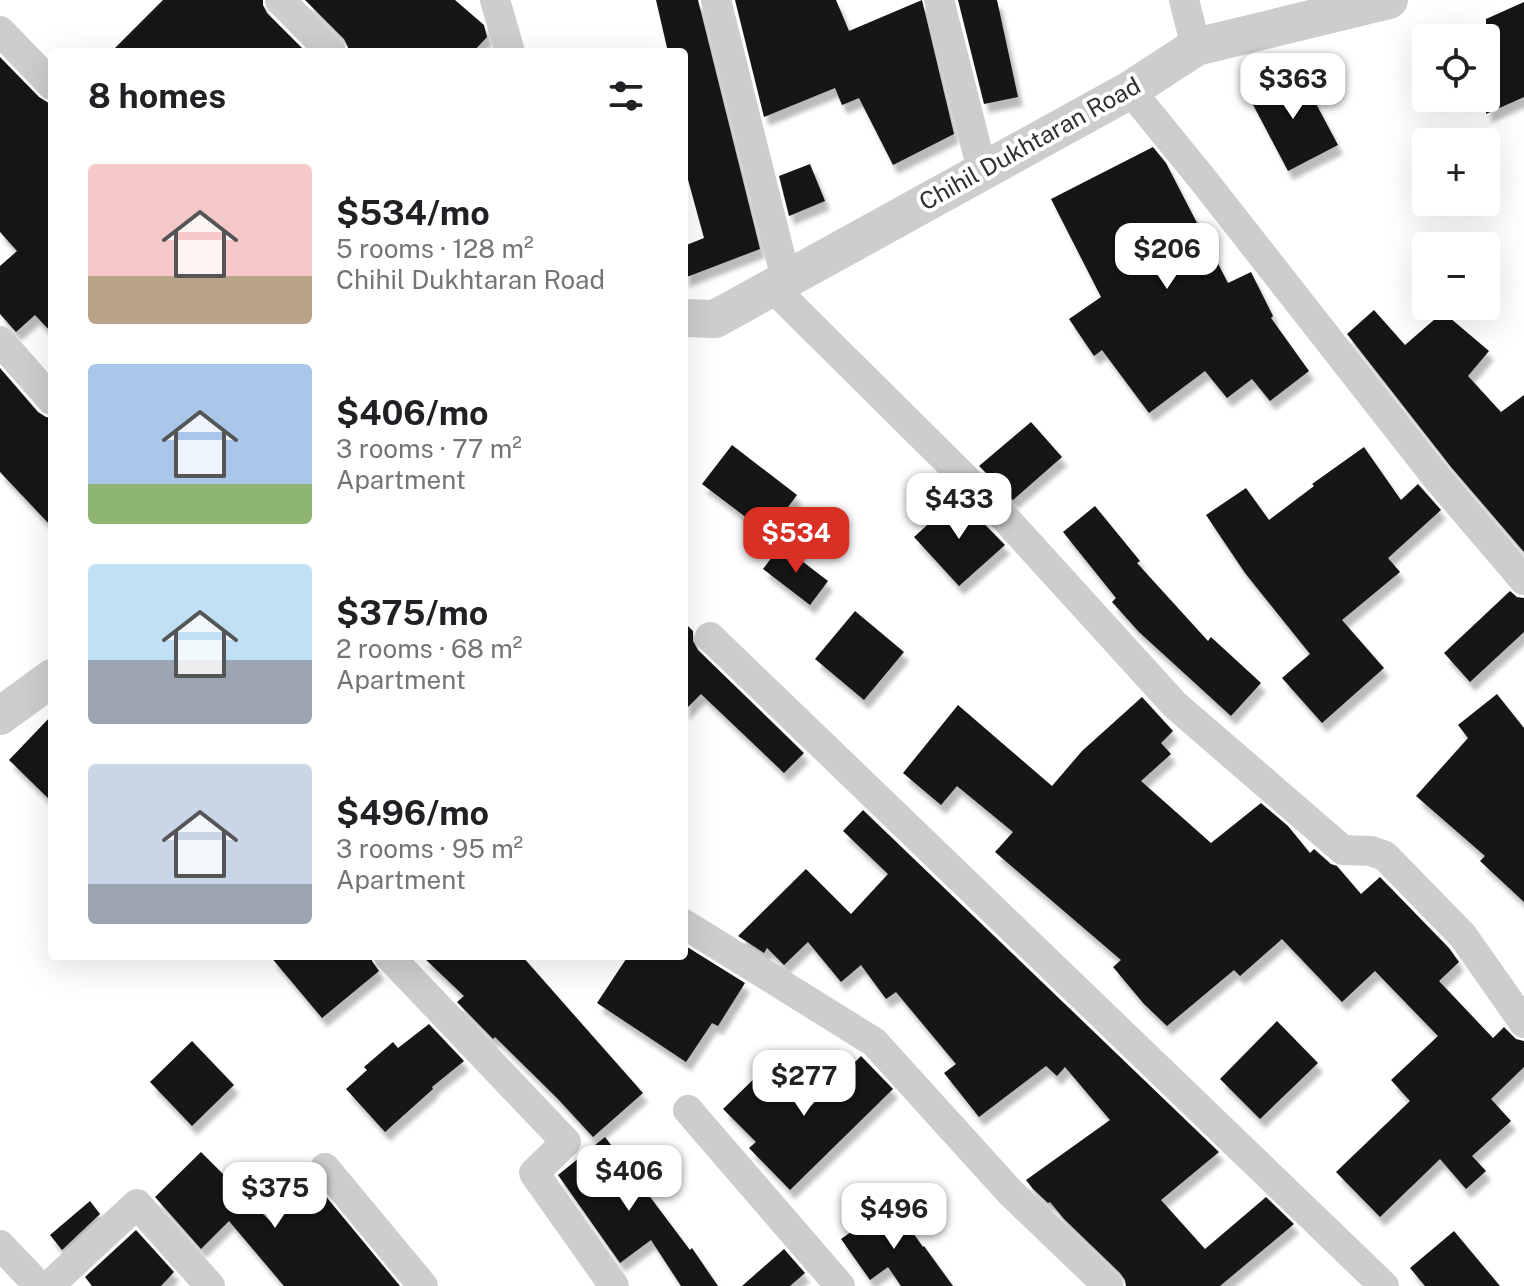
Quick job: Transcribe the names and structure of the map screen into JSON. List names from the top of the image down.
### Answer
{
  "streets": {
    "street": ["Chihil Dukhtaran Road"]
  },
  "page": {
    "map_buttons": ["+", "−"],
    "heading": "8 homes",
    "price": [
      "$363",
      "$206",
      "$433",
      "$534",
      "$277",
      "$406",
      "$375",
      "$496"
    ],
    "list": [
      {
        "name": "$534/mo",
        "note": "5 rooms · 128 m² · Chihil Dukhtaran Road"
      },
      {
        "name": "$406/mo",
        "note": "3 rooms · 77 m² · Apartment"
      },
      {
        "name": "$375/mo",
        "note": "2 rooms · 68 m² · Apartment"
      },
      {
        "name": "$496/mo",
        "note": "3 rooms · 95 m² · Apartment"
      }
    ]
  }
}
